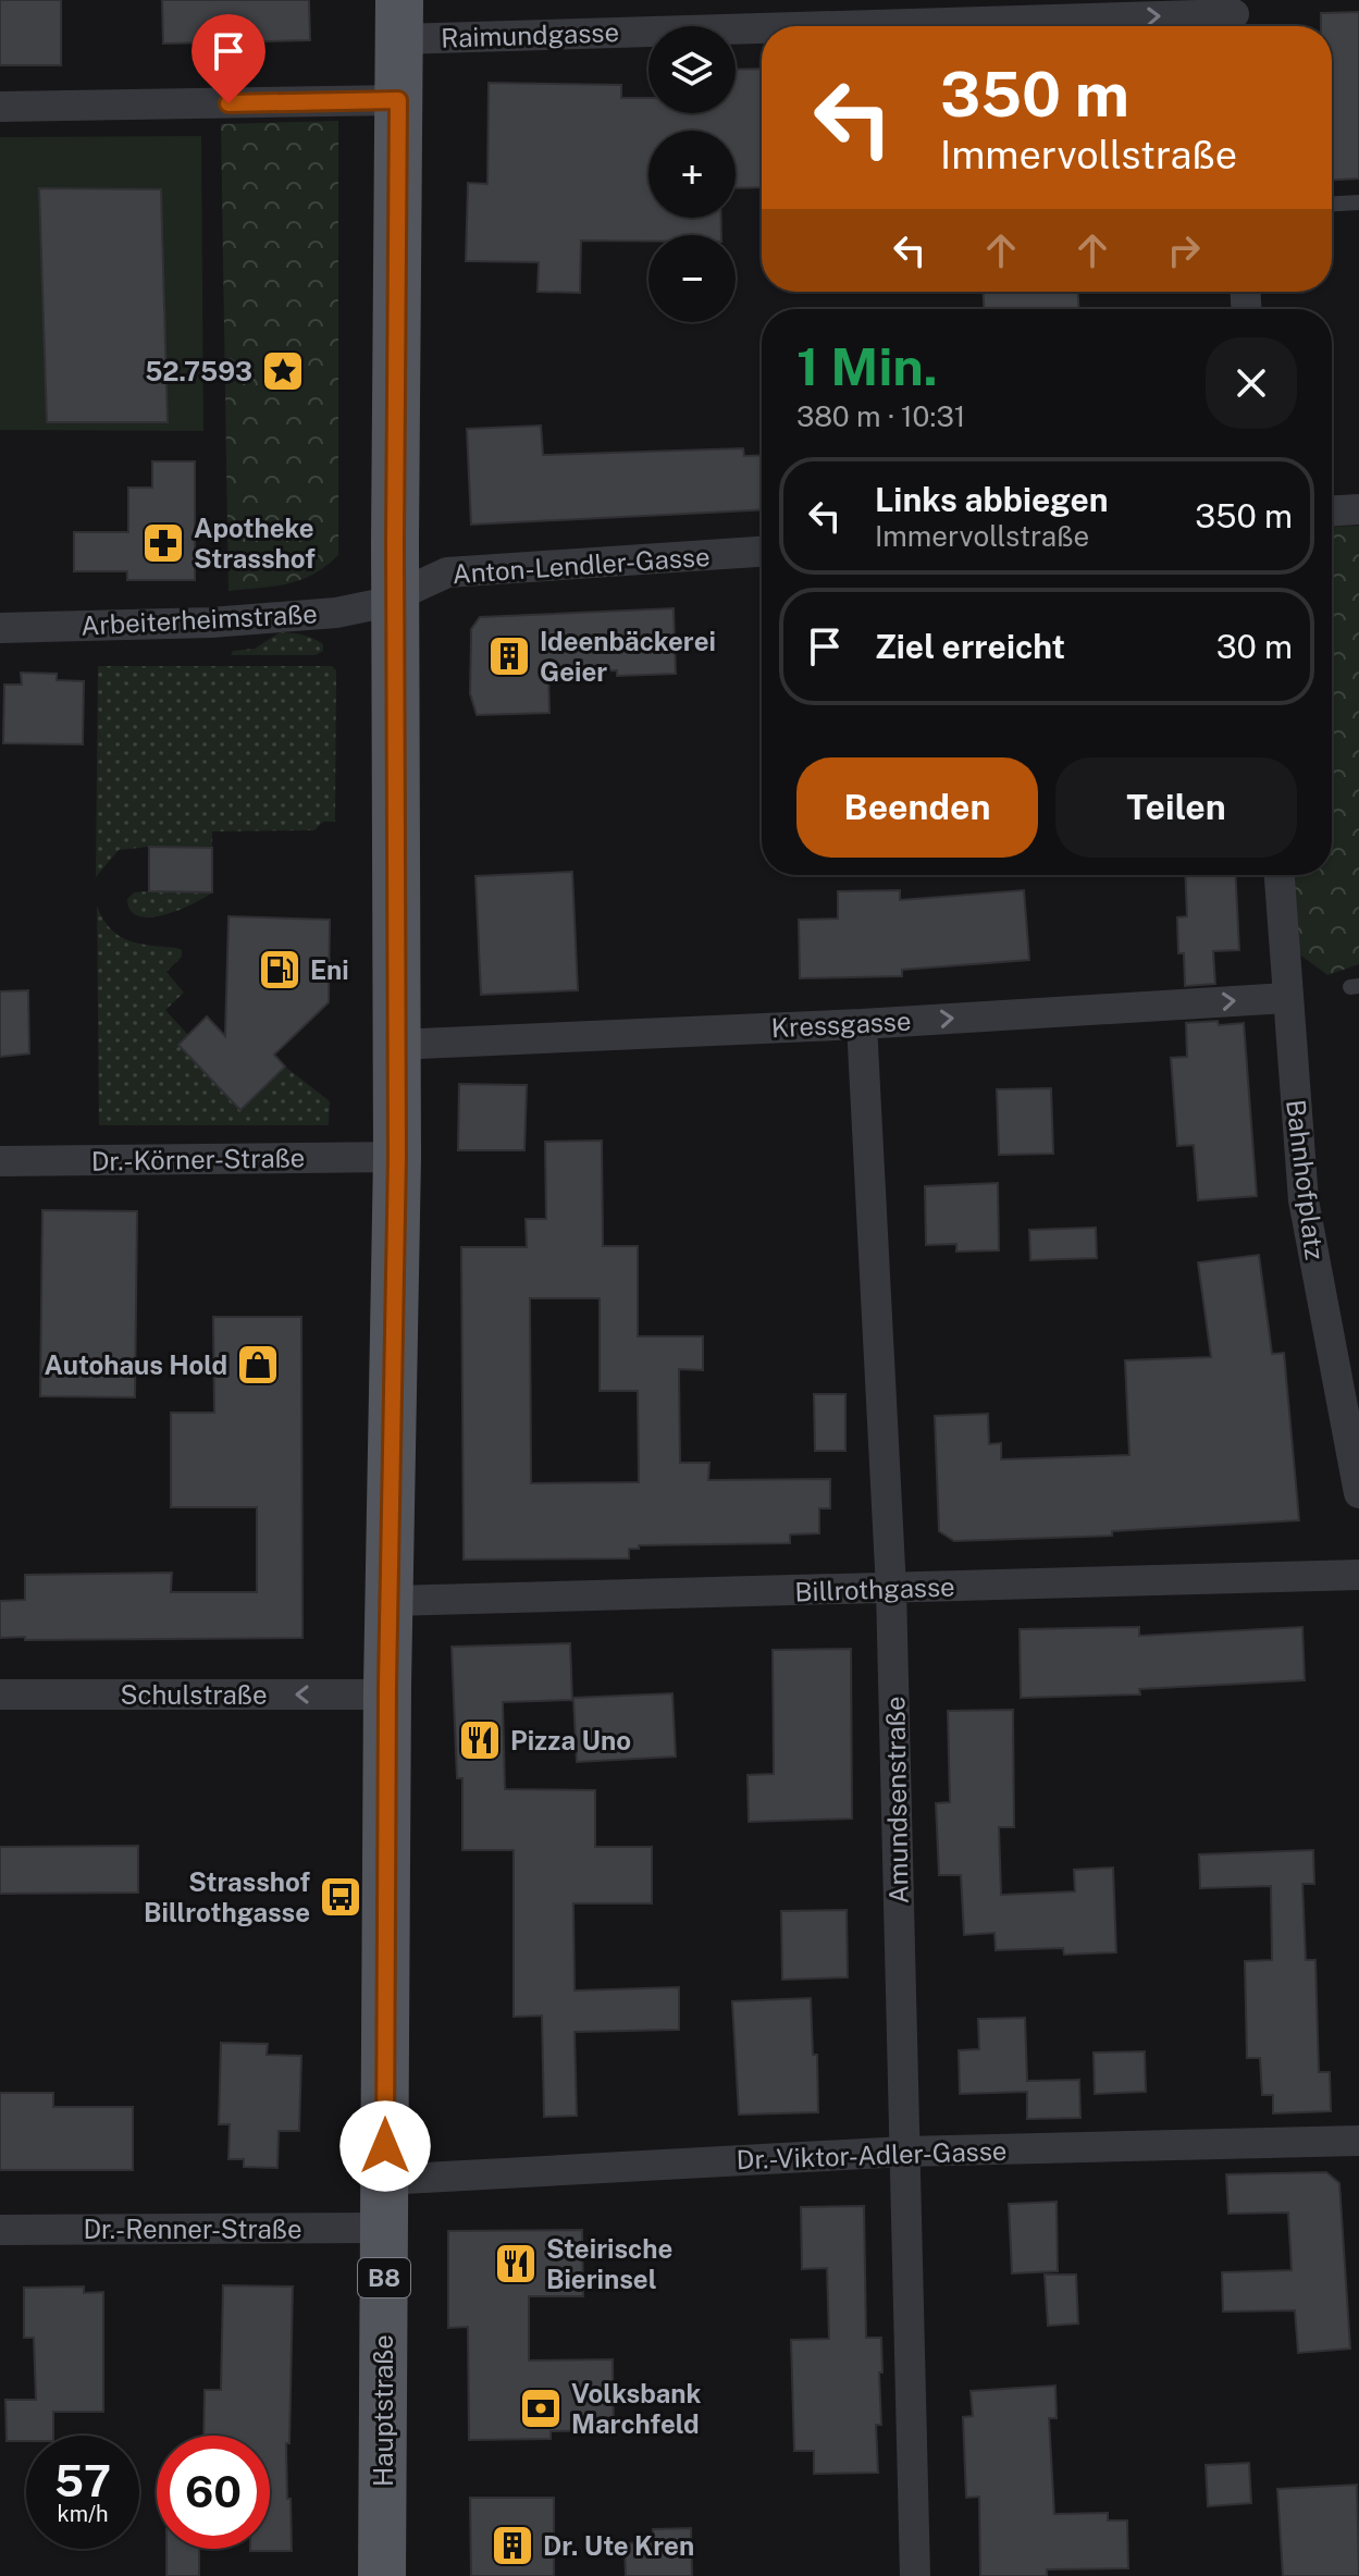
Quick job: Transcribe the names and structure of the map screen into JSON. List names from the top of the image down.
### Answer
{
  "streets": {
    "main road": ["B8", "Hauptstraße"],
    "street": [
      "Raimundgasse",
      "Anton-Lendler-Gasse",
      "Arbeiterheimstraße",
      "Kressgasse",
      "Dr.-Körner-Straße",
      "Bahnhofplatz",
      "Billrothgasse",
      "Schulstraße",
      "Amundsenstraße",
      "Dr.-Viktor-Adler-Gasse",
      "Dr.-Renner-Straße"
    ]
  },
  "crossings": [
    ["Raimundgasse", "Hauptstraße"],
    ["Anton-Lendler-Gasse", "Arbeiterheimstraße"],
    ["Anton-Lendler-Gasse", "Hauptstraße"],
    ["Arbeiterheimstraße", "Hauptstraße"],
    ["Kressgasse", "Bahnhofplatz"],
    ["Kressgasse", "Amundsenstraße"],
    ["Kressgasse", "Hauptstraße"],
    ["Dr.-Körner-Straße", "Hauptstraße"],
    ["Billrothgasse", "Amundsenstraße"],
    ["Billrothgasse", "Hauptstraße"],
    ["Schulstraße", "Hauptstraße"],
    ["Amundsenstraße", "Dr.-Viktor-Adler-Gasse"],
    ["Dr.-Viktor-Adler-Gasse", "Hauptstraße"],
    ["Dr.-Renner-Straße", "Hauptstraße"]
  ],
  "one_way": ["Raimundgasse", "Kressgasse", "Schulstraße"],
  "places": {
    "place": ["52.7593"],
    "pharmacy": ["Apotheke Strasshof"],
    "building": ["Ideenbäckerei Geier", "Dr. Ute Kren"],
    "fuel station": ["Eni"],
    "shop": ["Autohaus Hold"],
    "restaurant": ["Pizza Uno", "Steirische Bierinsel"],
    "bus stop": ["Strasshof Billrothgasse"],
    "bank": ["Volksbank Marchfeld"]
  },
  "page": {
    "map_buttons": ["+", "−"],
    "turn": ["350 m", "Immervollstraße"],
    "heading": ["1 Min.", "380 m · 10:31"],
    "list": [
      {
        "name": "Links abbiegen",
        "note": "Immervollstraße",
        "value": "350 m"
      },
      {
        "name": "Ziel erreicht",
        "value": "30 m"
      }
    ],
    "buttons": ["Beenden", "Teilen"],
    "speed": "57 km/h",
    "limit": "60"
  }
}
